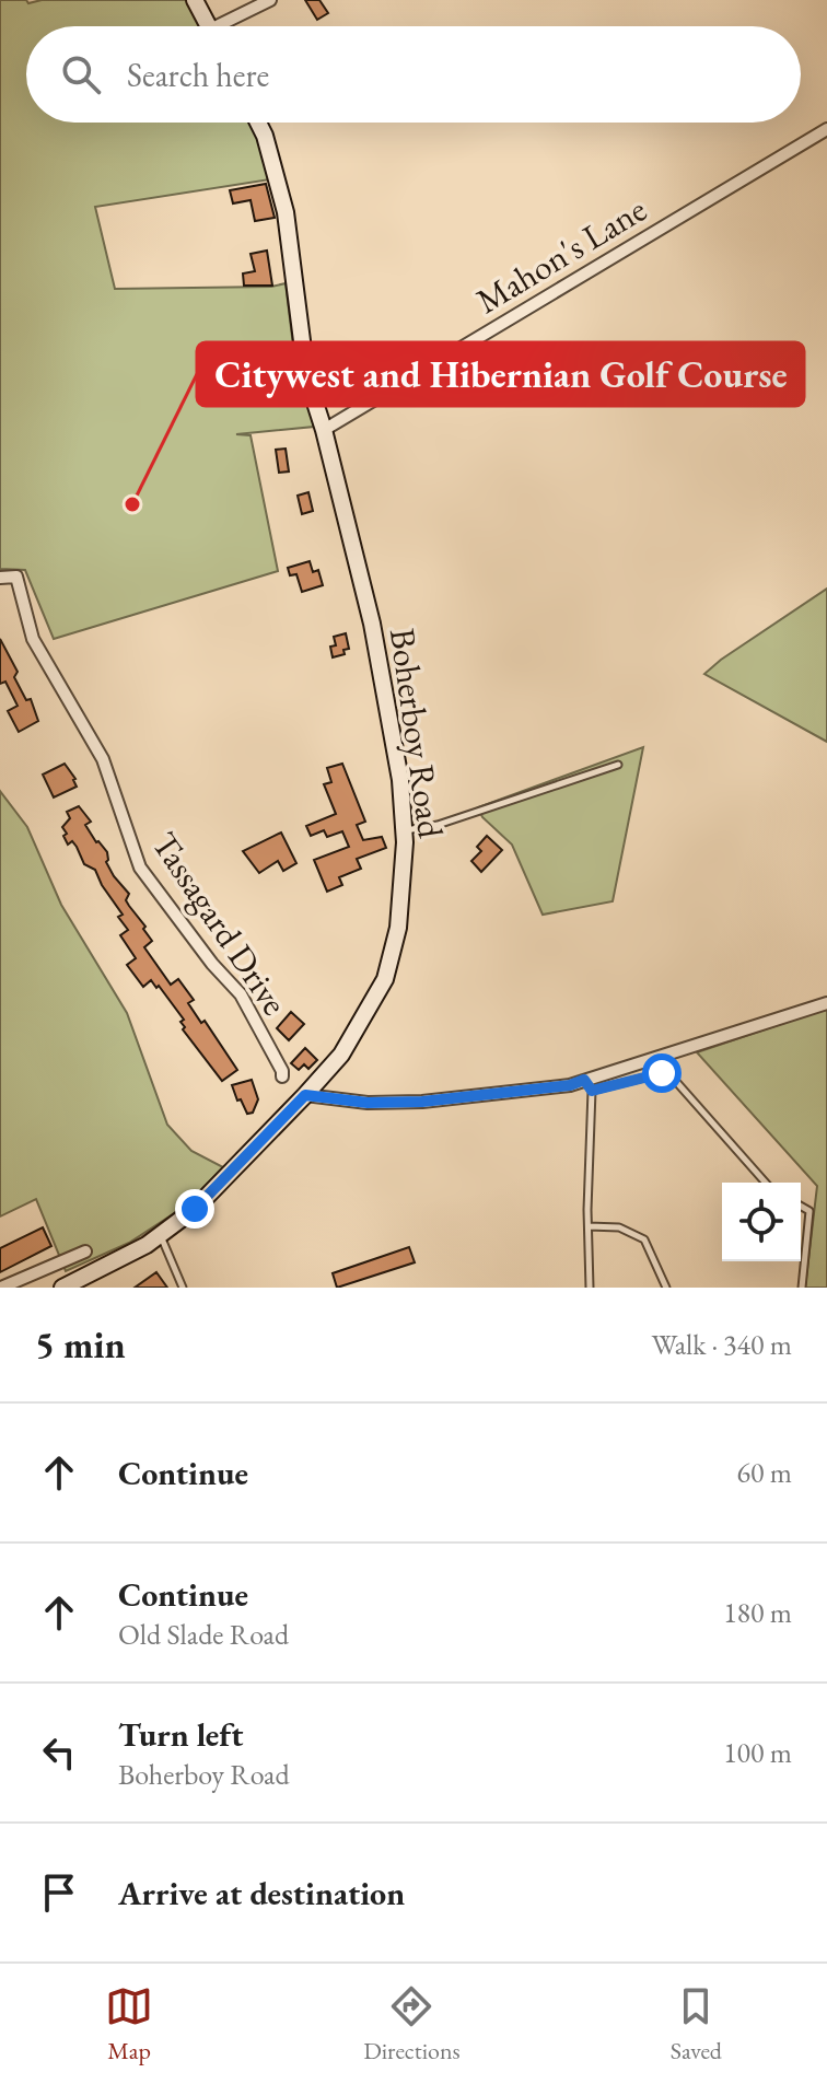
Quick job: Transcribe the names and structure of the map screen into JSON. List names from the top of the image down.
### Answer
{
  "streets": {
    "street": ["Mahon's Lane", "Boherboy Road", "Tassagard Drive"]
  },
  "crossings": [
    ["Mahon's Lane", "Boherboy Road"]
  ],
  "places": ["Citywest and Hibernian Golf Course"],
  "page": {
    "search": "Search here",
    "heading": ["5 min", "Walk · 340 m"],
    "list": [
      ["Continue", "60 m"],
      ["Continue", "Old Slade Road", "180 m"],
      ["Turn left", "Boherboy Road", "100 m"],
      "Arrive at destination"
    ],
    "nav": ["Map", "Directions", "Saved"]
  }
}
